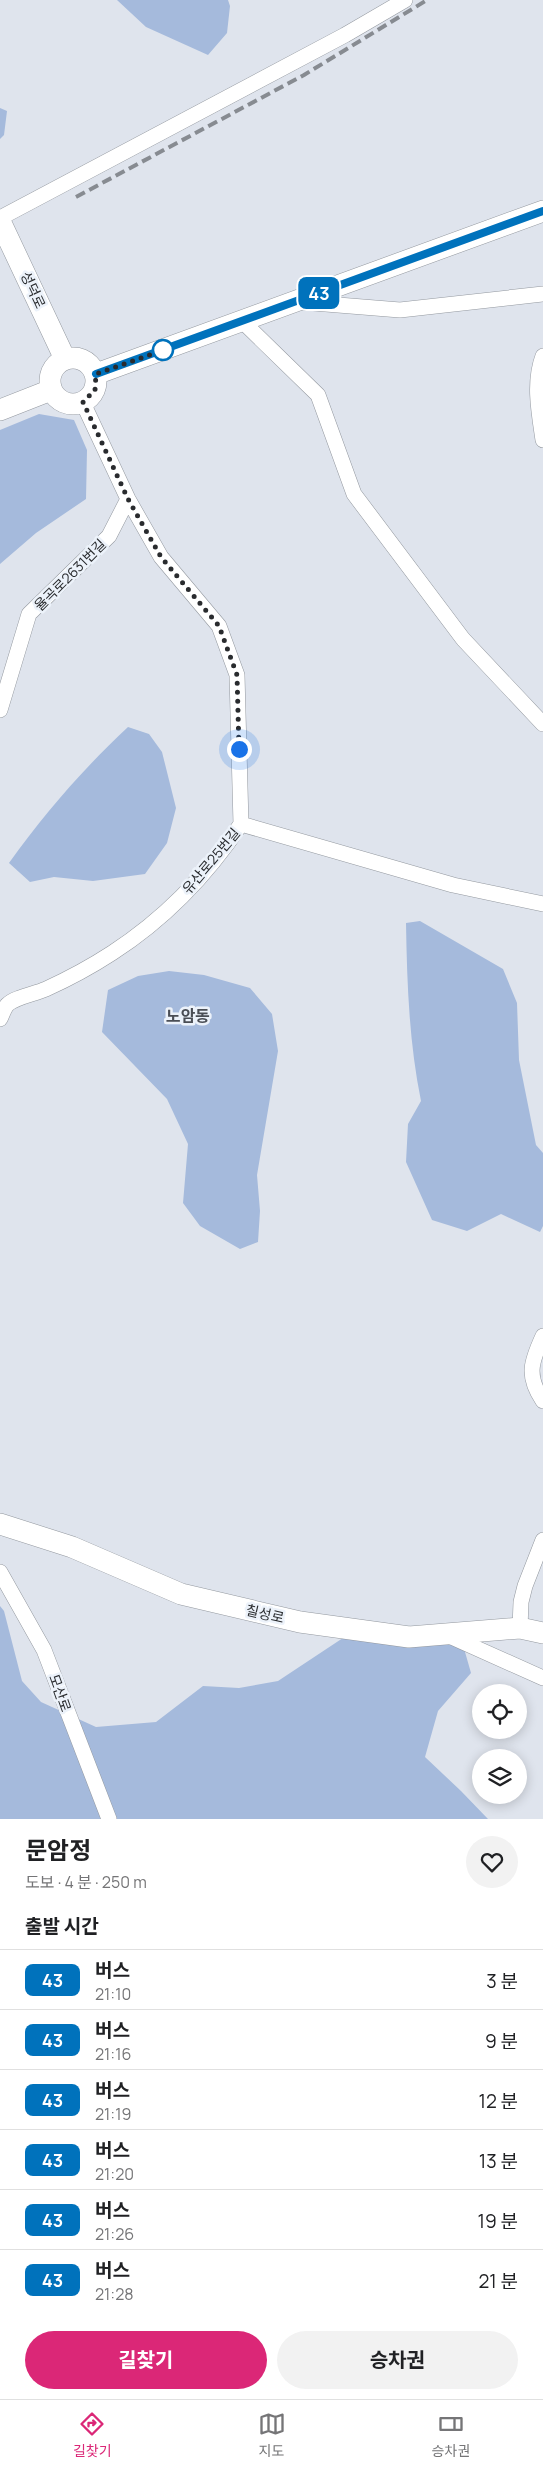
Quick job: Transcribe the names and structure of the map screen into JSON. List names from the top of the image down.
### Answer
{
  "streets": {
    "street": [
      "성덕로",
      "율곡로2631번길",
      "유산로25번길",
      "칠성로",
      "모산로"
    ]
  },
  "districts": ["노암동"],
  "lines": ["bus line 43"],
  "page": {
    "on_map": "43",
    "heading": [
      ["문암정", "도보 · 4 분 · 250 m"],
      "출발 시간"
    ],
    "list": [
      {
        "mark": "43",
        "name": "버스",
        "note": "21:10",
        "value": "3 분"
      },
      {
        "mark": "43",
        "name": "버스",
        "note": "21:16",
        "value": "9 분"
      },
      {
        "mark": "43",
        "name": "버스",
        "note": "21:19",
        "value": "12 분"
      },
      {
        "mark": "43",
        "name": "버스",
        "note": "21:20",
        "value": "13 분"
      },
      {
        "mark": "43",
        "name": "버스",
        "note": "21:26",
        "value": "19 분"
      },
      {
        "mark": "43",
        "name": "버스",
        "note": "21:28",
        "value": "21 분"
      }
    ],
    "buttons": ["길찾기", "승차권"],
    "tabs": ["길찾기", "지도", "승차권"]
  }
}
